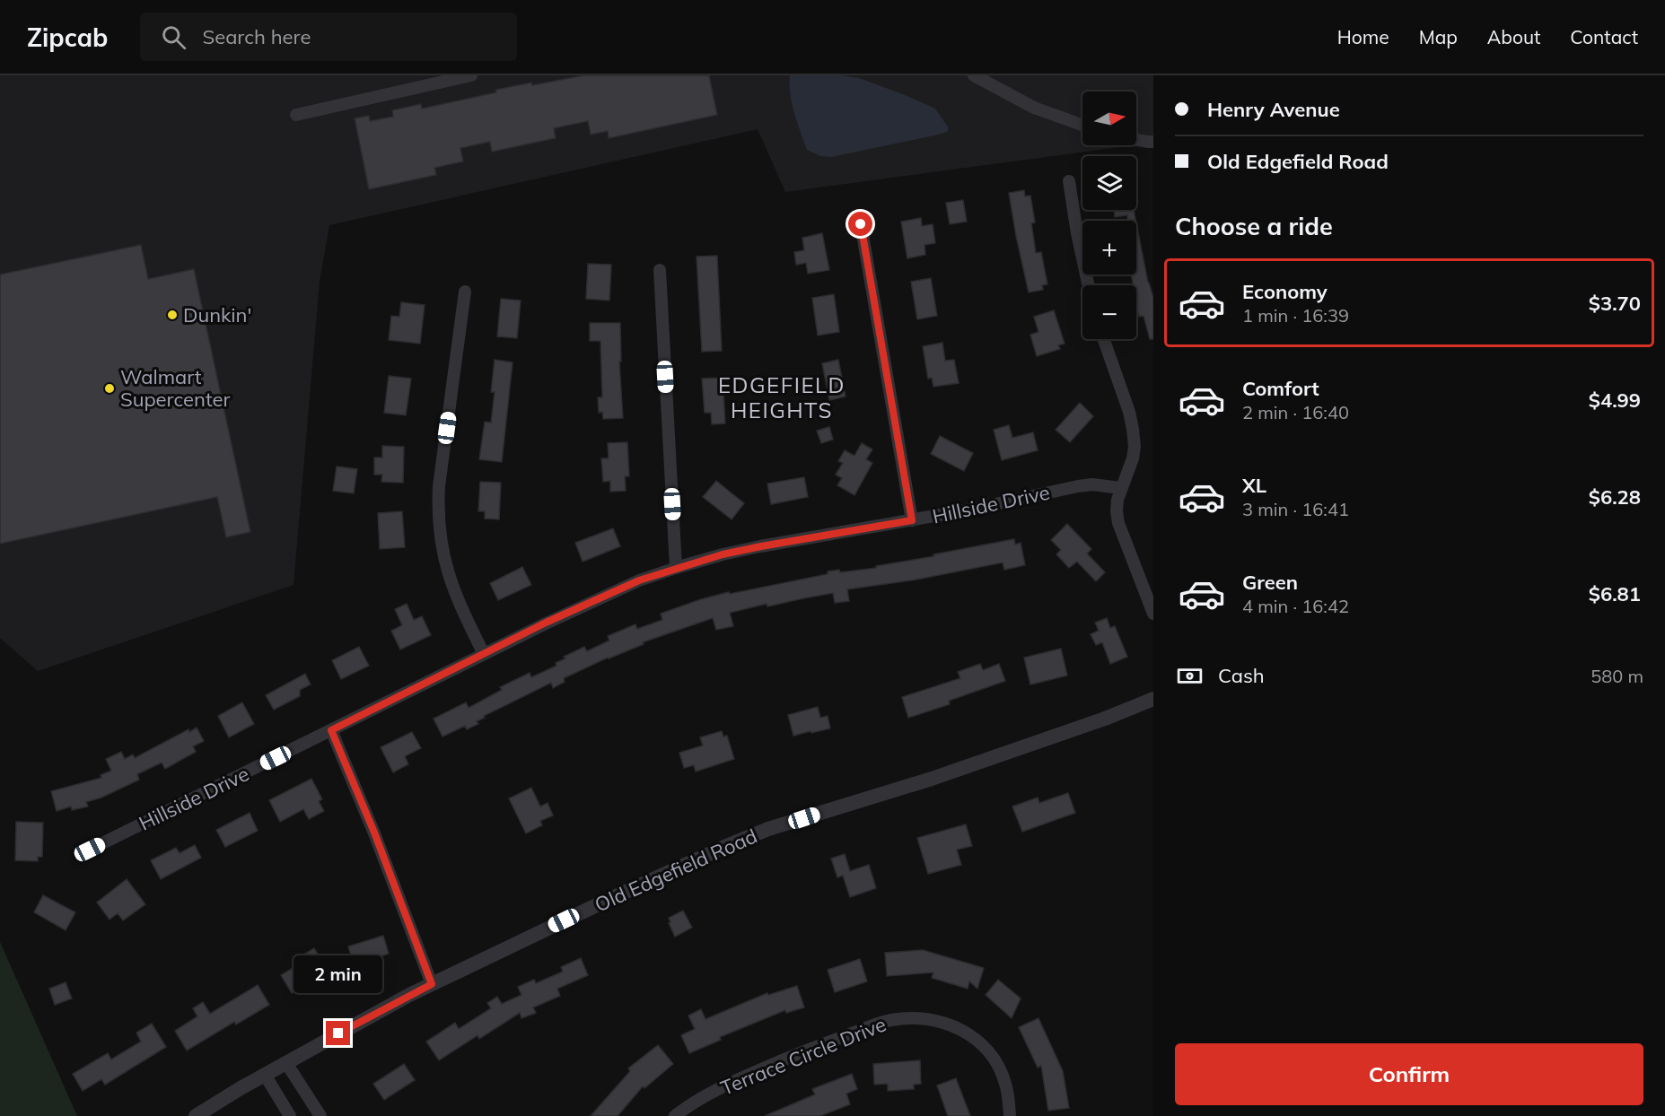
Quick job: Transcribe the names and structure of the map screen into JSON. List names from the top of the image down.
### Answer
{
  "streets": {
    "street": ["Hillside Drive", "Old Edgefield Road", "Terrace Circle Drive"]
  },
  "districts": ["EDGEFIELD HEIGHTS"],
  "places": ["Dunkin'", "Walmart Supercenter"],
  "north": "right",
  "page": {
    "header": "Zipcab",
    "search": "Search here",
    "nav": [
      "Home",
      "Map",
      "About",
      "Contact"
    ],
    "banner": ["Henry Avenue", "Old Edgefield Road"],
    "map_buttons": ["+", "−"],
    "heading": "Choose a ride",
    "list": [
      {
        "name": "Economy",
        "note": "1 min · 16:39",
        "value": "$3.70"
      },
      {
        "name": "Comfort",
        "note": "2 min · 16:40",
        "value": "$4.99"
      },
      {
        "name": "XL",
        "note": "3 min · 16:41",
        "value": "$6.28"
      },
      {
        "name": "Green",
        "note": "4 min · 16:42",
        "value": "$6.81"
      }
    ],
    "pay": ["Cash", "580 m"],
    "bubble": "2 min",
    "buttons": "Confirm"
  }
}
